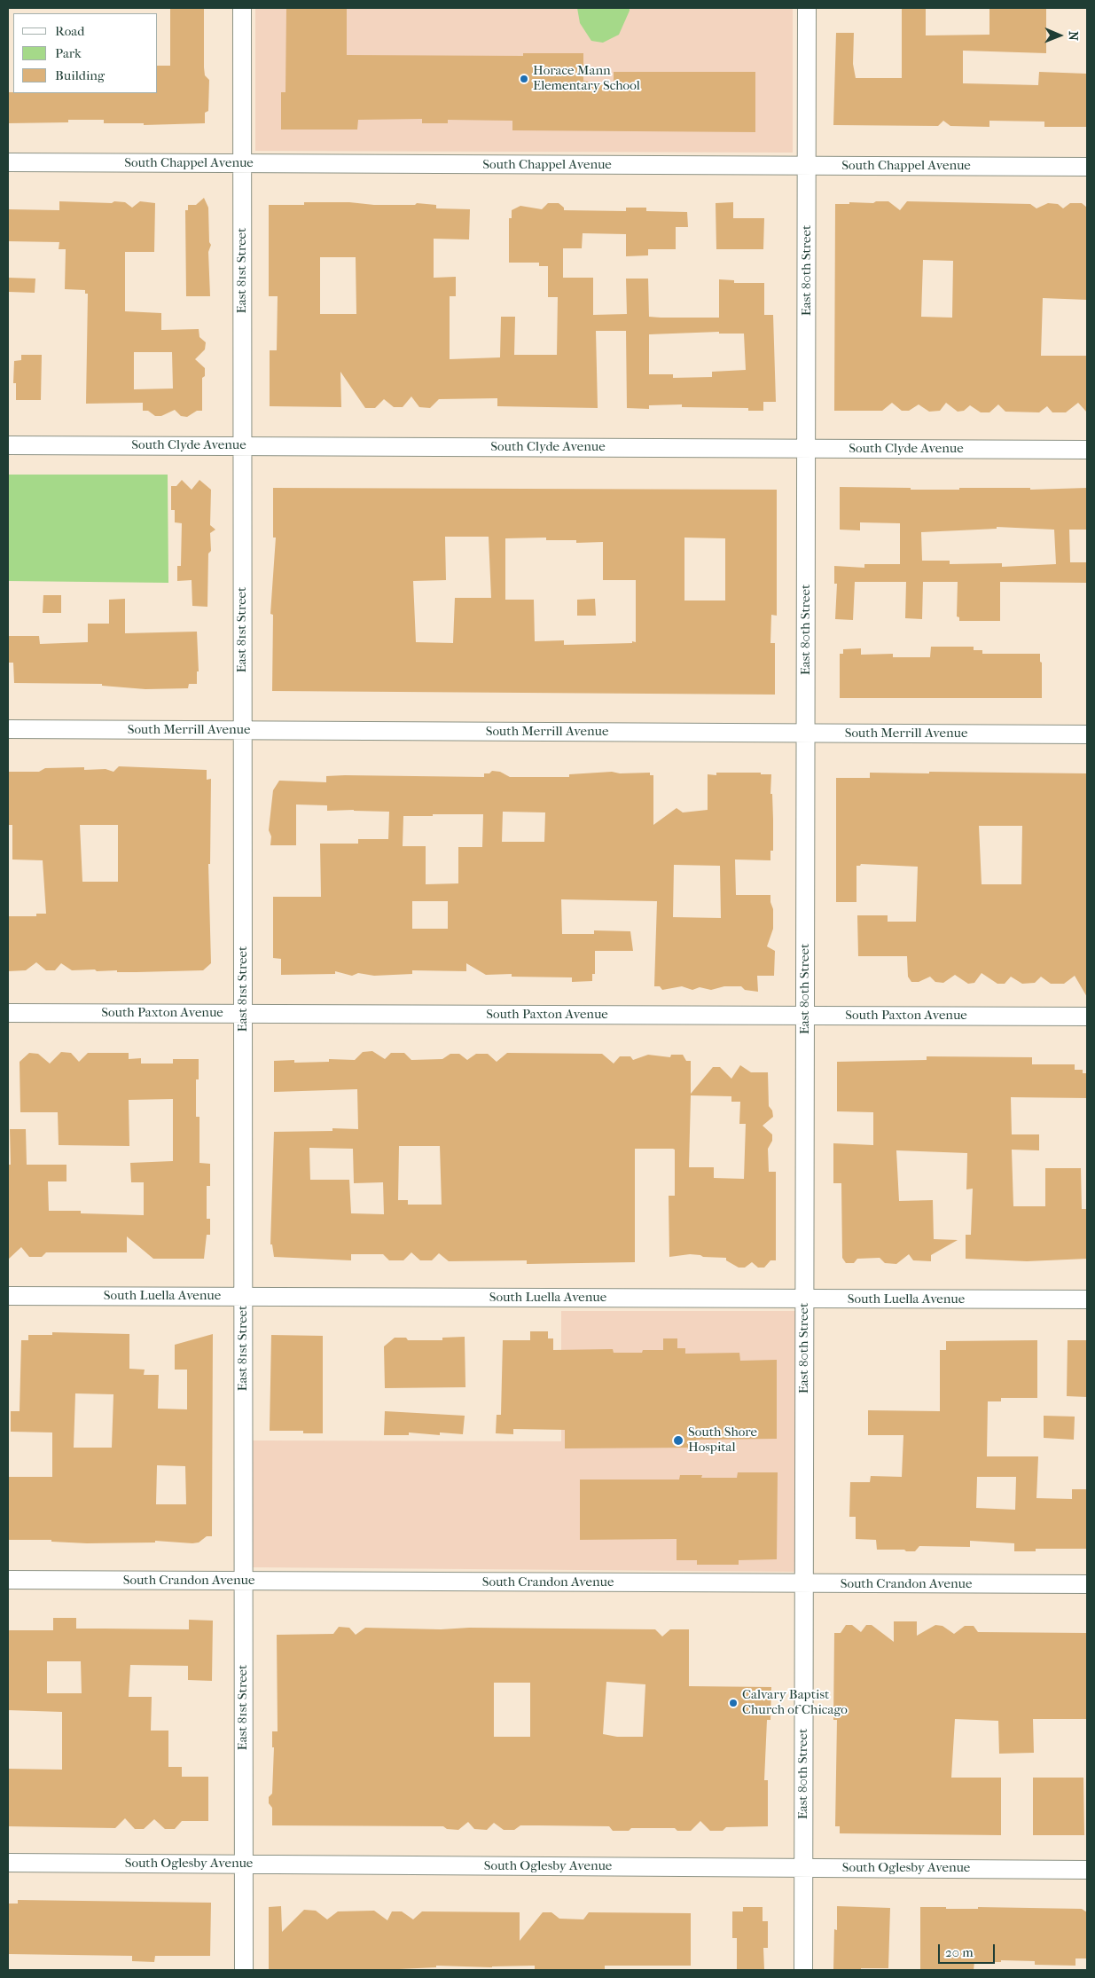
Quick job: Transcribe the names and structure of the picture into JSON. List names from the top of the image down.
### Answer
{
  "streets": {
    "street": [
      "South Chappel Avenue",
      "East 81st Street",
      "East 80th Street",
      "South Clyde Avenue",
      "South Merrill Avenue",
      "South Paxton Avenue",
      "South Luella Avenue",
      "South Crandon Avenue",
      "South Oglesby Avenue"
    ]
  },
  "crossings": [
    ["South Chappel Avenue", "East 81st Street"],
    ["South Chappel Avenue", "East 80th Street"],
    ["East 81st Street", "South Clyde Avenue"],
    ["East 81st Street", "South Merrill Avenue"],
    ["East 81st Street", "South Paxton Avenue"],
    ["East 81st Street", "South Luella Avenue"],
    ["East 81st Street", "South Crandon Avenue"],
    ["East 81st Street", "South Oglesby Avenue"],
    ["East 80th Street", "South Clyde Avenue"],
    ["East 80th Street", "South Merrill Avenue"],
    ["East 80th Street", "South Paxton Avenue"],
    ["East 80th Street", "South Luella Avenue"],
    ["East 80th Street", "South Crandon Avenue"],
    ["East 80th Street", "South Oglesby Avenue"]
  ],
  "places": ["Horace Mann Elementary School", "South Shore Hospital", "Calvary Baptist Church of Chicago"],
  "legend": ["Road", "Park", "Building"],
  "scale_bar": "20 m",
  "north": "right"
}
